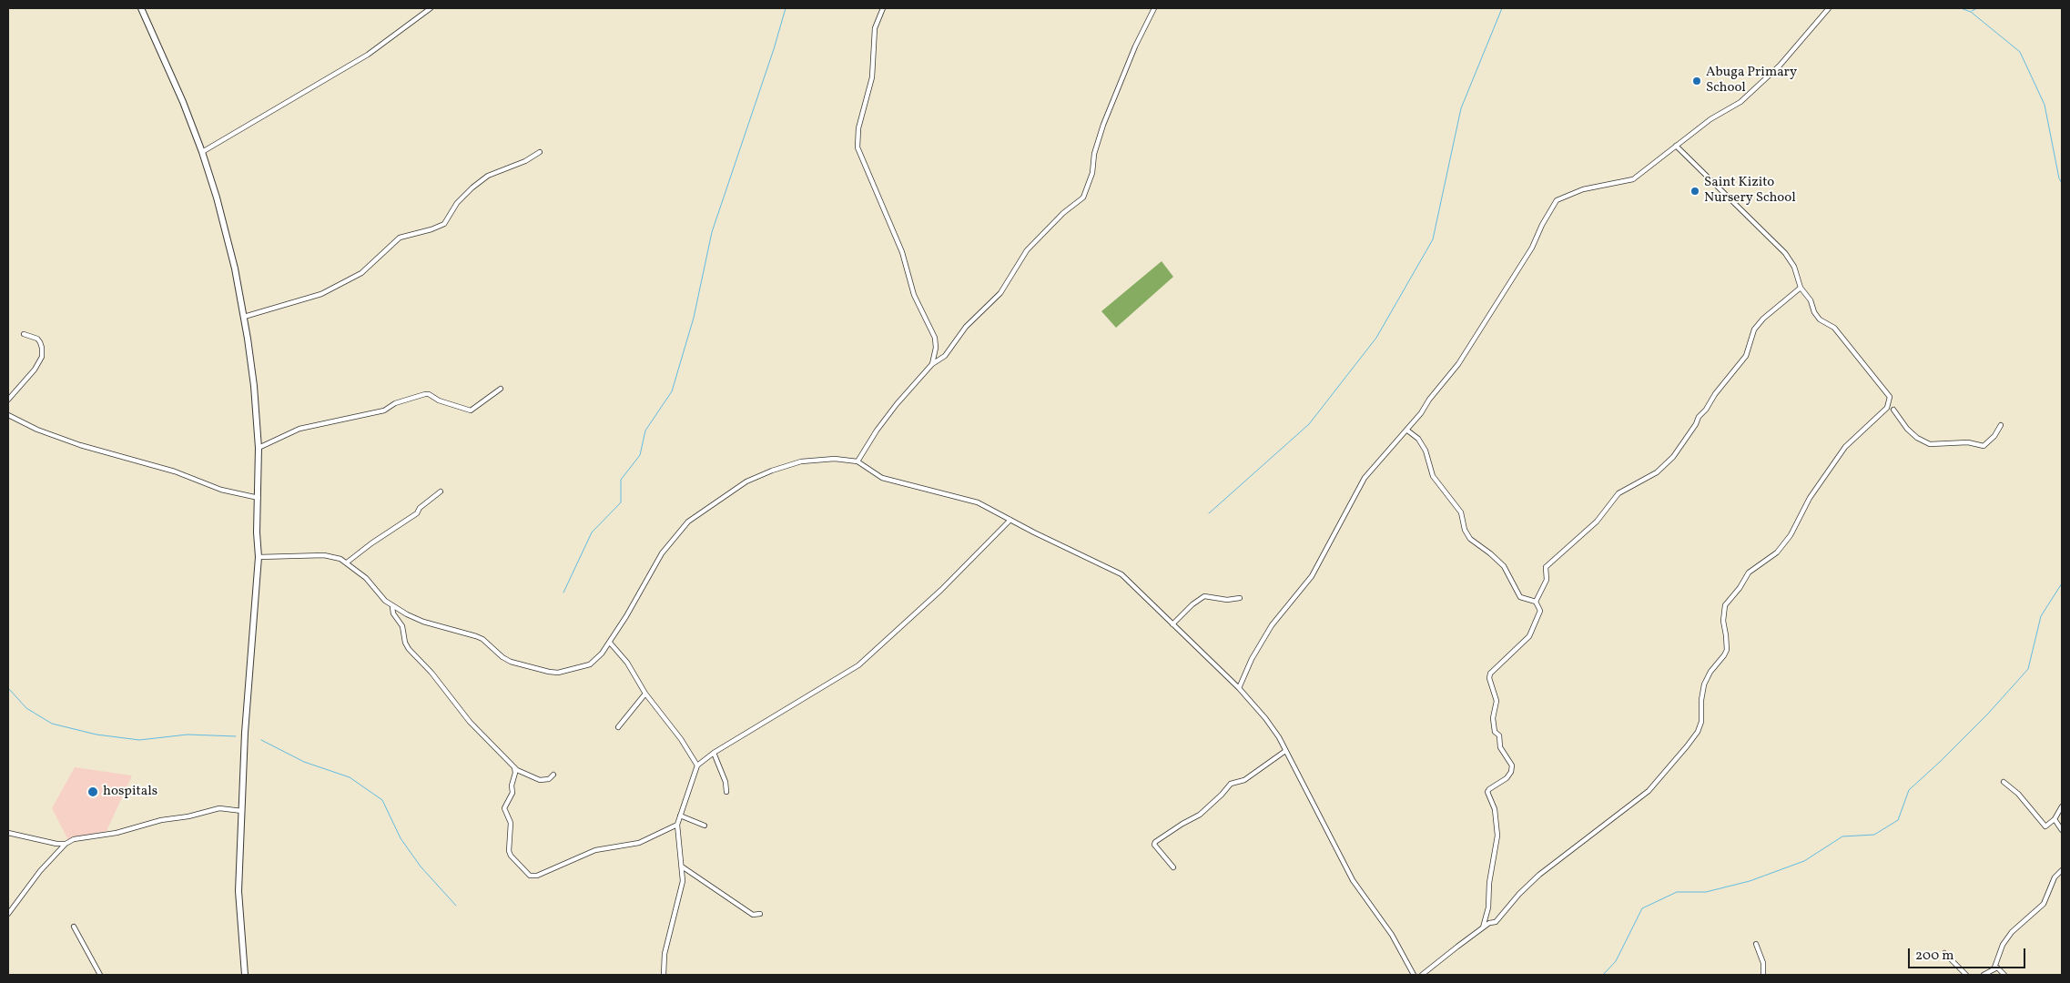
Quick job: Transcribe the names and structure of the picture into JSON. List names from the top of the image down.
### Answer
{
  "places": ["Abuga Primary School", "Saint Kizito Nursery School", "hospitals"],
  "scale_bar": "200 m"
}
